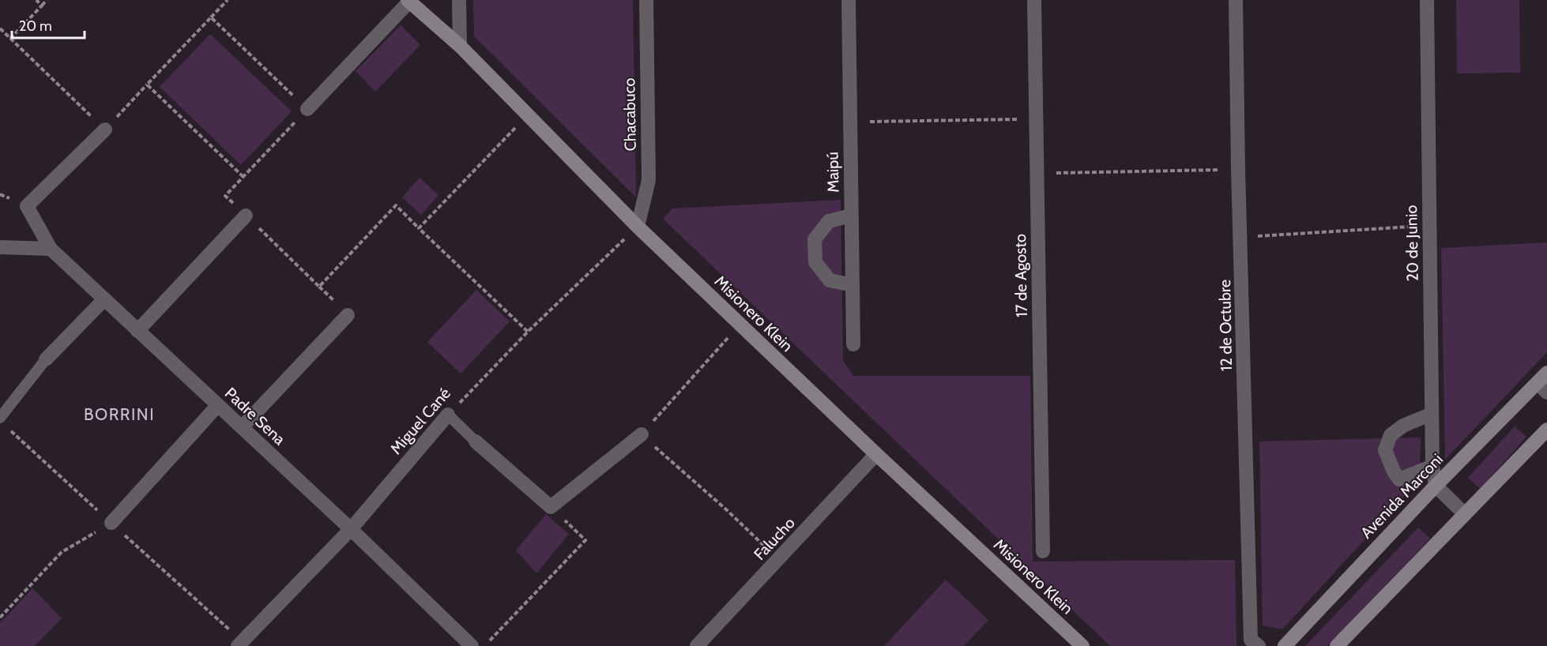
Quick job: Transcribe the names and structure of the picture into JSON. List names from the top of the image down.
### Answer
{
  "streets": {
    "street": [
      "Chacabuco",
      "Maipú",
      "20 de Junio",
      "17 de Agosto",
      "Misionero Klein",
      "12 de Octubre",
      "Padre Sena",
      "Miguel Cané",
      "Avenida Marconi",
      "Falucho"
    ]
  },
  "crossings": [
    ["Chacabuco", "Misionero Klein"],
    ["Chacabuco", "Miguel Cané"],
    ["20 de Junio", "Avenida Marconi"],
    ["Misionero Klein", "Miguel Cané"],
    ["Misionero Klein", "Falucho"],
    ["Padre Sena", "Miguel Cané"]
  ],
  "districts": ["BORRINI"],
  "scale_bar": "20 m"
}
